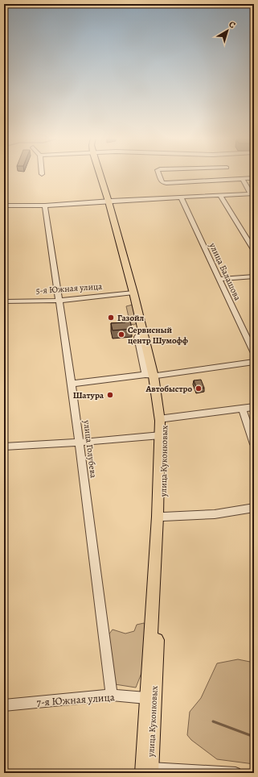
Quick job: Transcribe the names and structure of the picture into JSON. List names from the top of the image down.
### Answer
{
  "streets": {
    "main road": ["улица Куконковых"],
    "street": [
      "улица Балашова",
      "5-я Южная улица",
      "улица Голубева",
      "7-я Южная улица"
    ]
  },
  "crossings": [
    ["5-я Южная улица", "улица Голубева"],
    ["5-я Южная улица", "улица Куконковых"],
    ["улица Голубева", "7-я Южная улица"],
    ["улица Куконковых", "7-я Южная улица"]
  ],
  "places": [
    "Газойл",
    "Сервисный центр Шумофф",
    "Автобыстро",
    "Шатура"
  ],
  "north": "top right"
}
